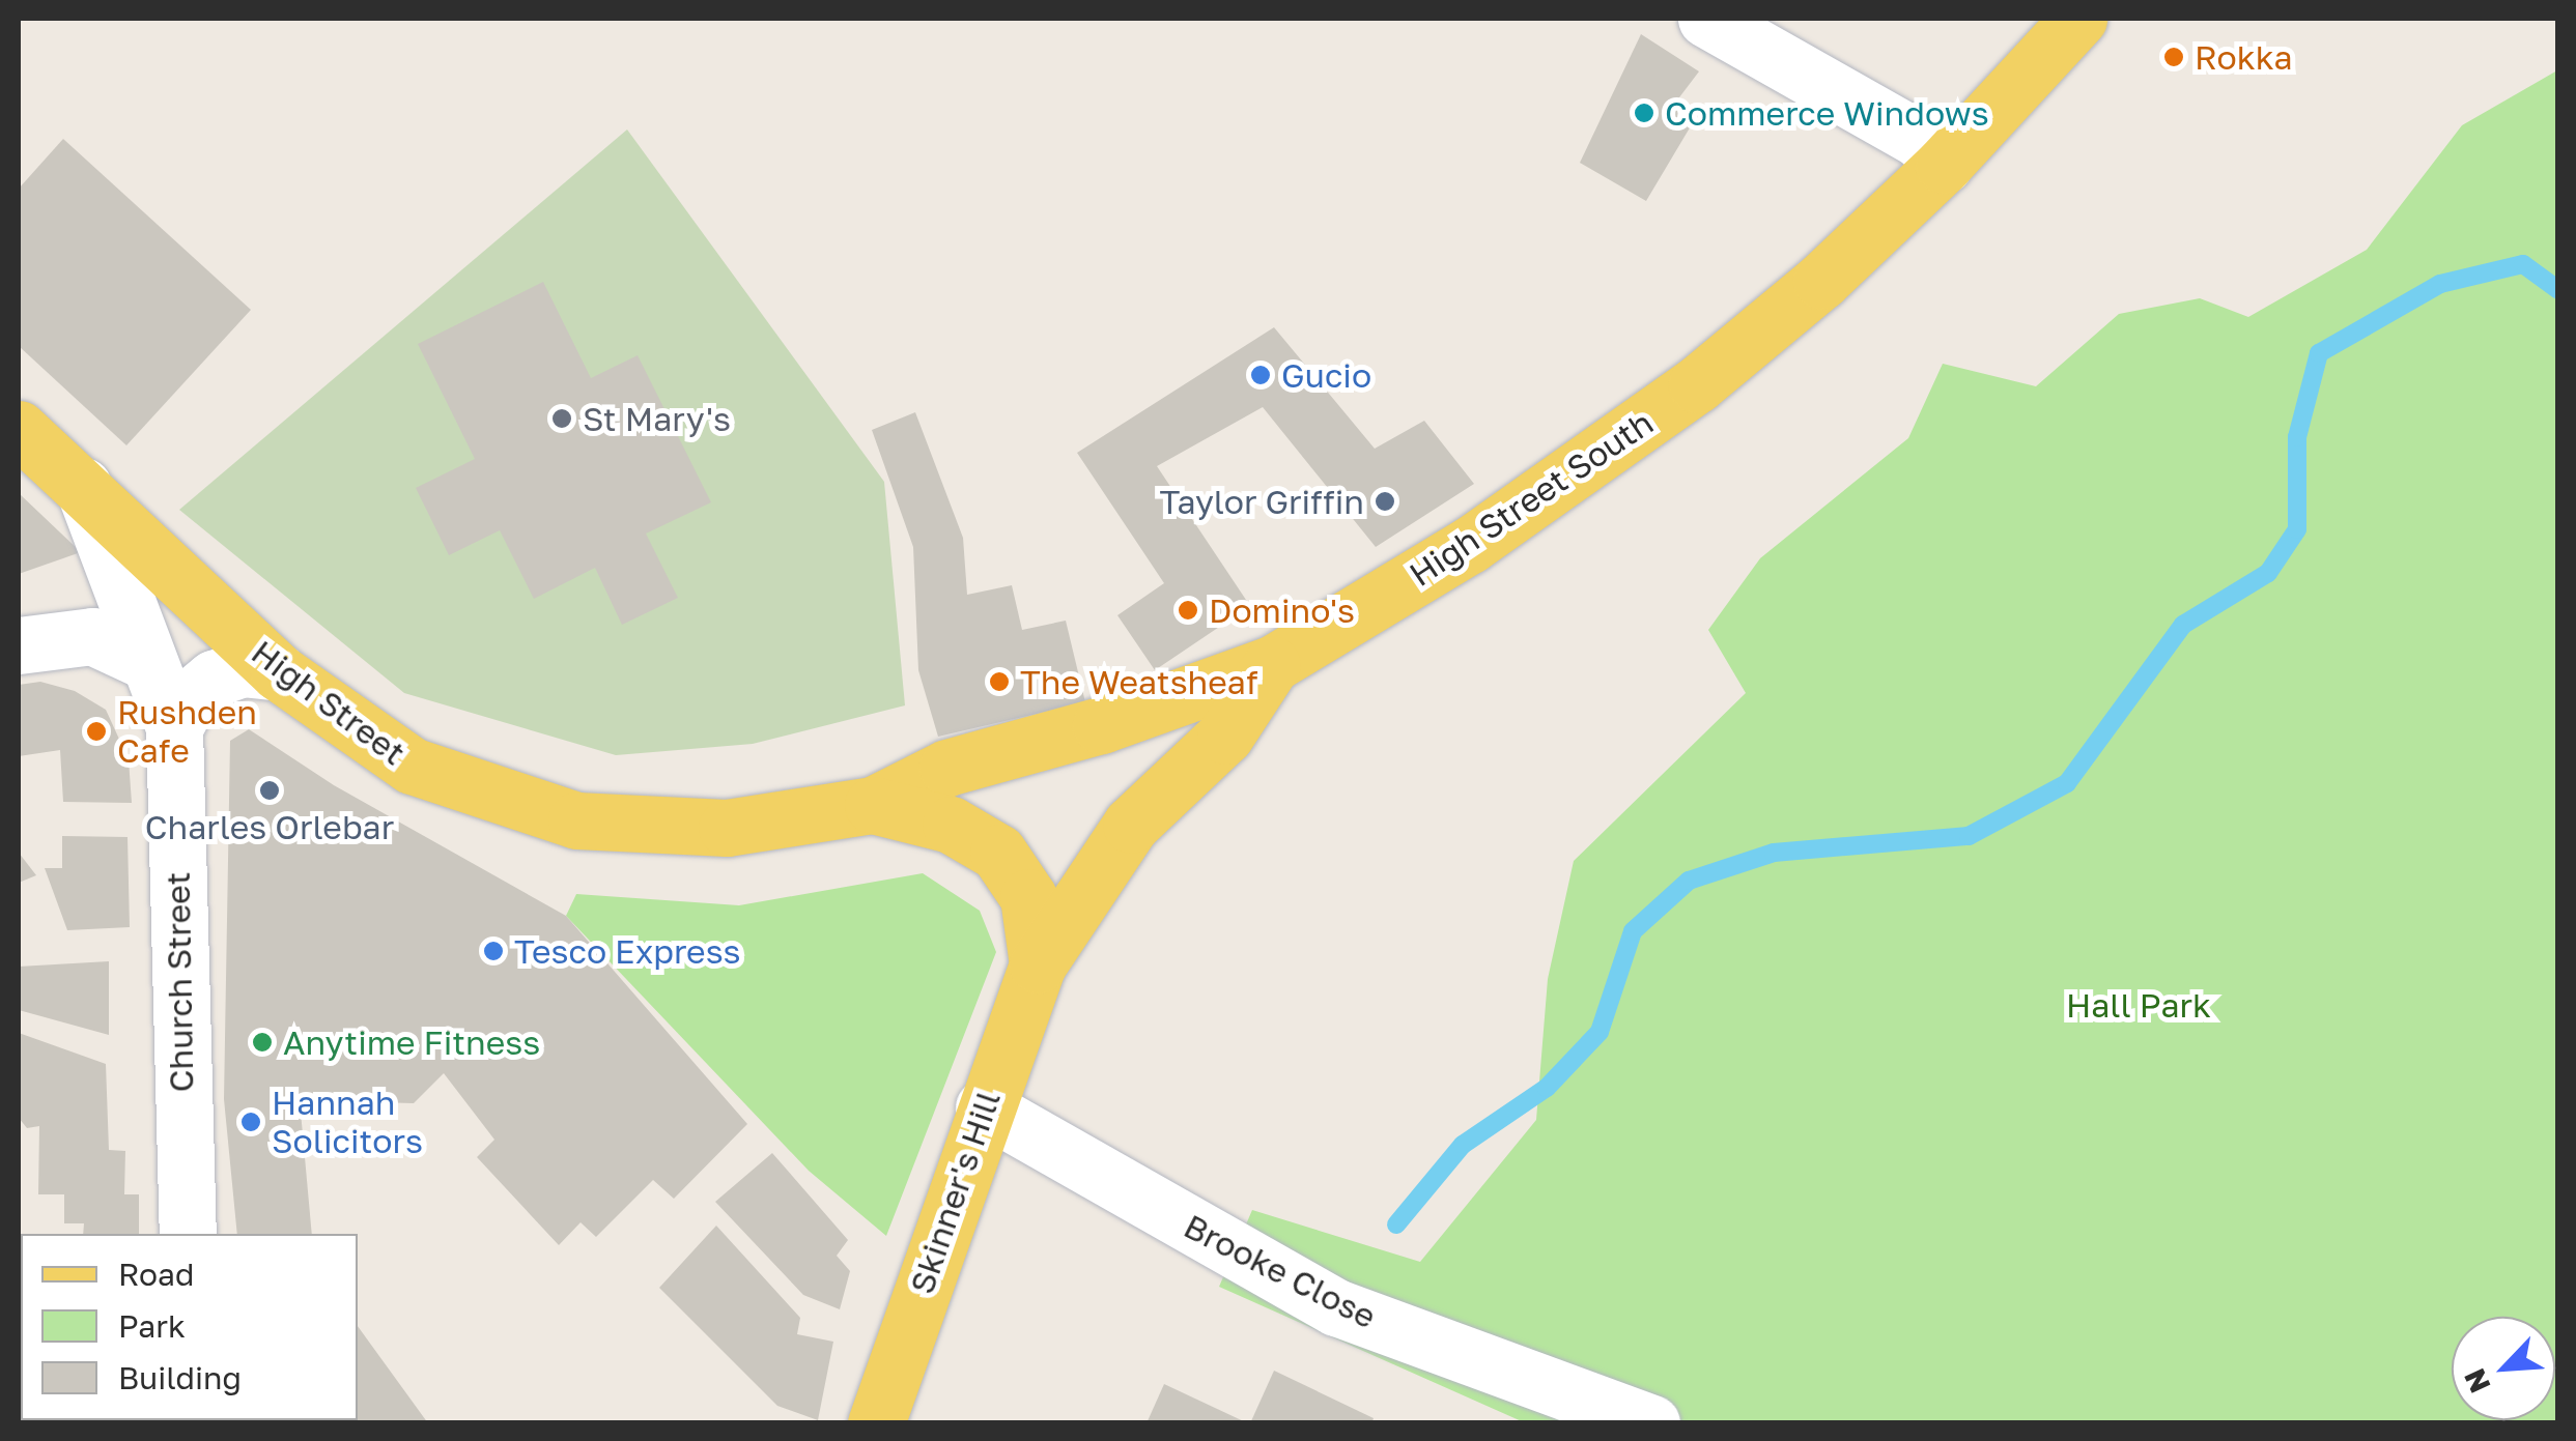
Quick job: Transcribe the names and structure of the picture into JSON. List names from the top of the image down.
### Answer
{
  "streets": {
    "main road": ["High Street South", "High Street", "Skinner's Hill"],
    "street": ["Church Street", "Brooke Close"]
  },
  "crossings": [
    ["High Street South", "High Street"],
    ["High Street South", "Skinner's Hill"],
    ["High Street", "Church Street"],
    ["High Street", "Skinner's Hill"],
    ["Skinner's Hill", "Brooke Close"]
  ],
  "parks": ["Hall Park"],
  "places": [
    "Rokka",
    "Commerce Windows",
    "Gucio",
    "St Mary's",
    "Taylor Griffin",
    "Domino's",
    "The Weatsheaf",
    "Rushden Cafe",
    "Charles Orlebar",
    "Tesco Express",
    "Anytime Fitness",
    "Hannah Solicitors"
  ],
  "legend": ["Road", "Park", "Building"],
  "north": "bottom left"
}
